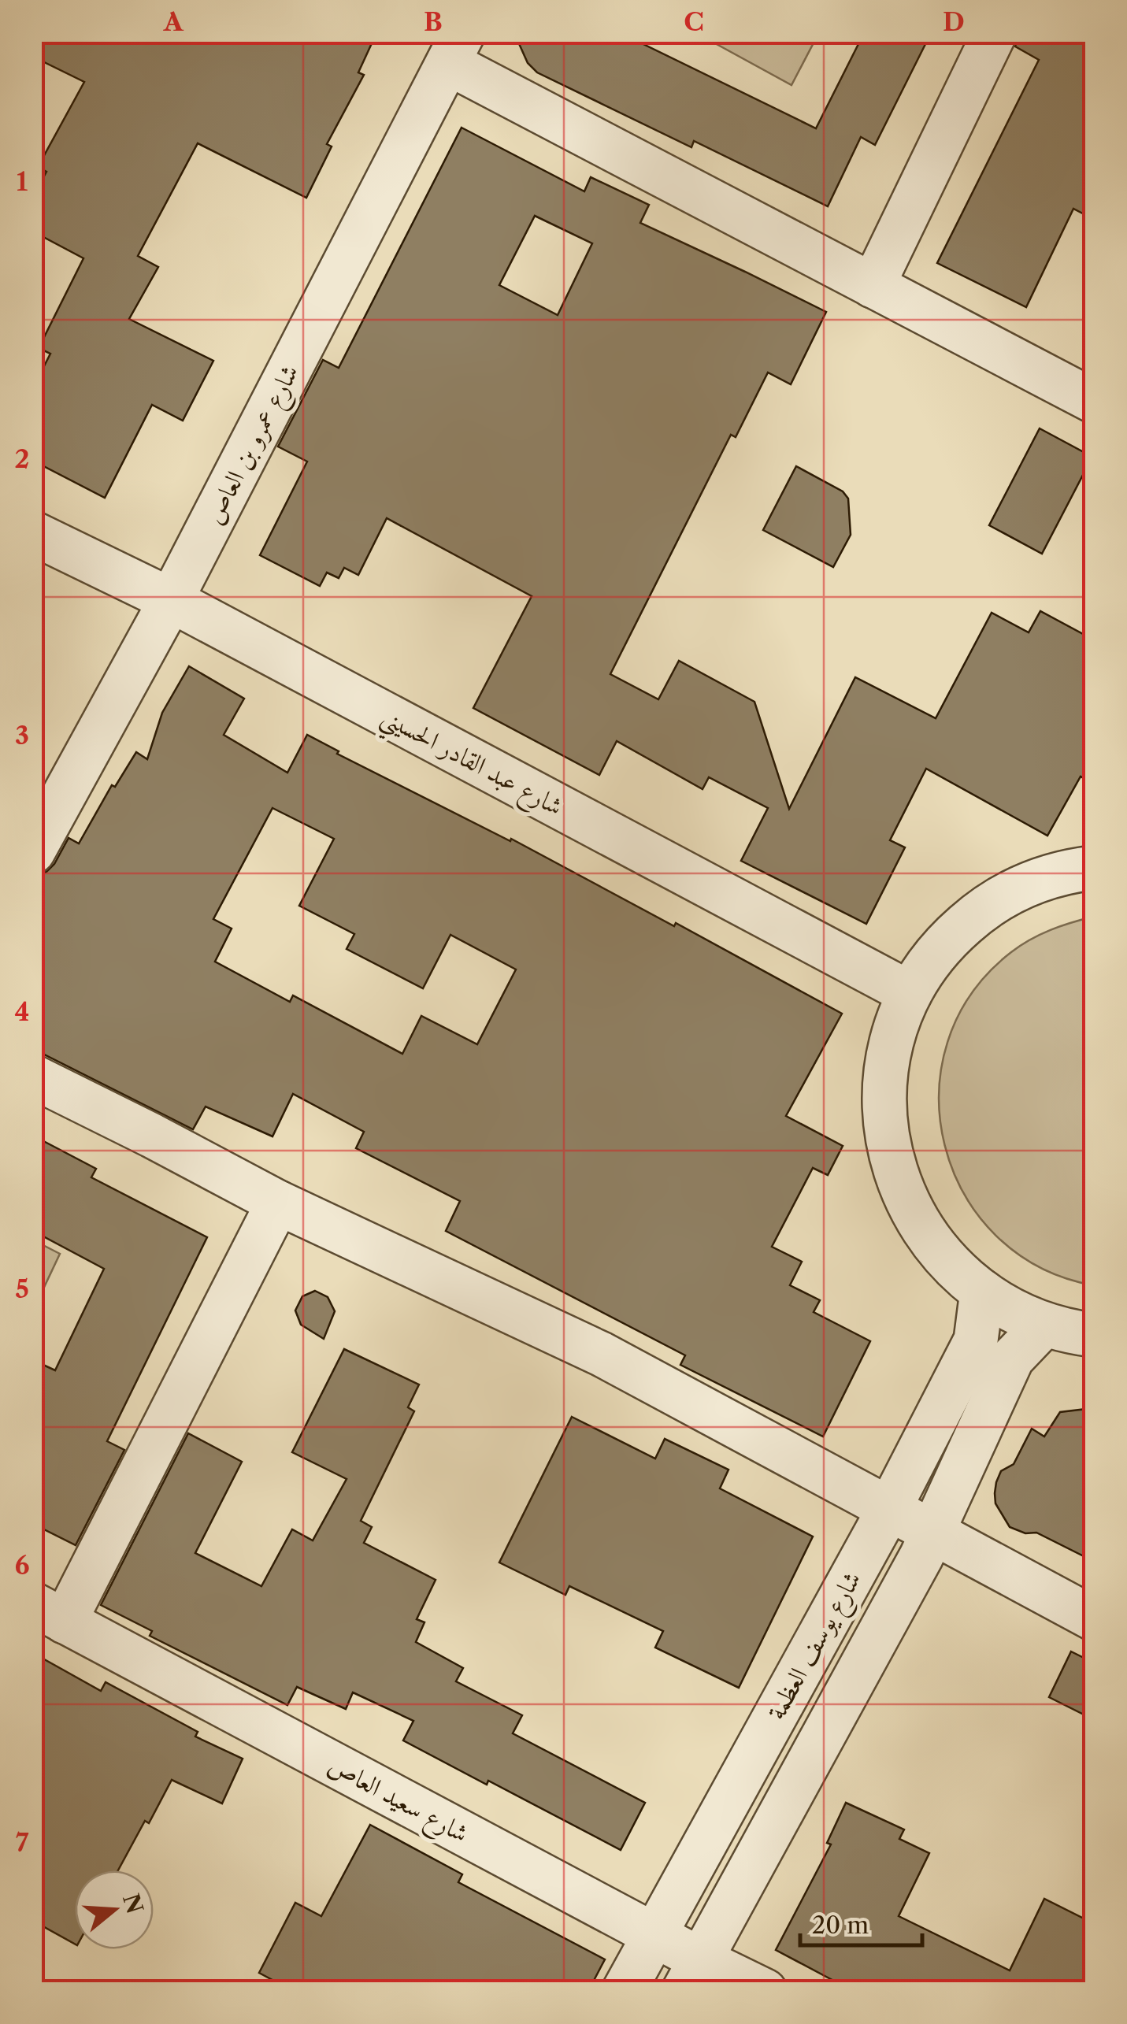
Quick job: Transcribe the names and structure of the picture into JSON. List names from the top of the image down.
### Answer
{
  "streets": {
    "street": [
      "شارع عمرو بن العاص",
      "شارع عبد القادر الحسيني",
      "شارع يوسف العظمة",
      "شارع سعيد العاص"
    ]
  },
  "crossings": [
    ["شارع عمرو بن العاص", "شارع عبد القادر الحسيني"],
    ["شارع يوسف العظمة", "شارع سعيد العاص"]
  ],
  "scale_bar": "20 m",
  "north": "right",
  "grid": {
    "columns": [
      "A",
      "B",
      "C",
      "D"
    ],
    "rows": [
      "1",
      "2",
      "3",
      "4",
      "5",
      "6",
      "7"
    ]
  }
}
